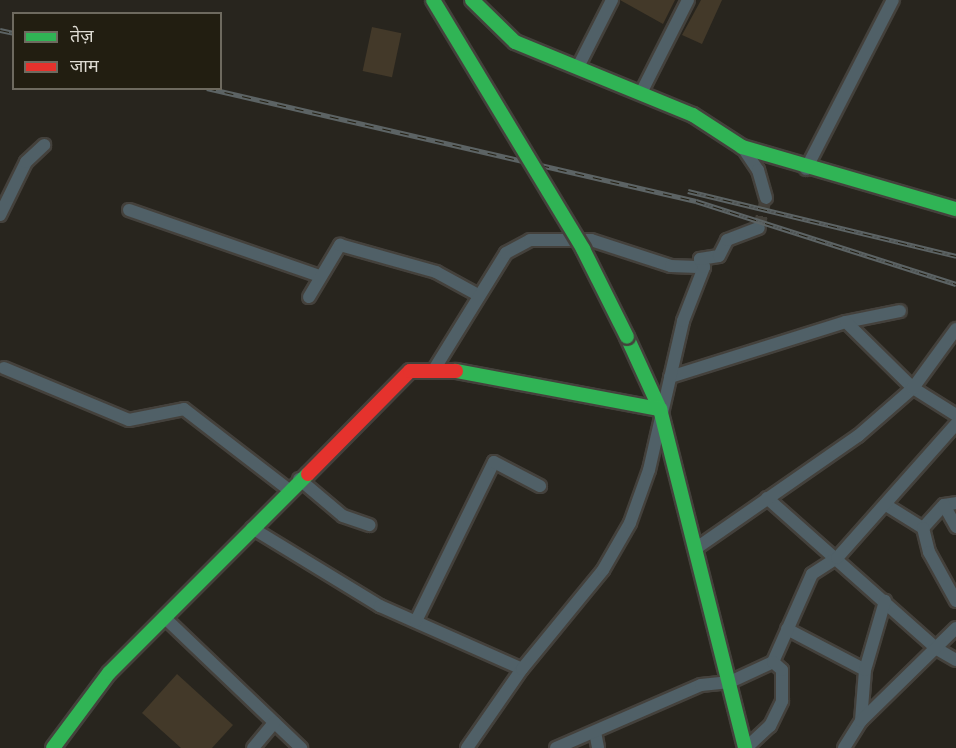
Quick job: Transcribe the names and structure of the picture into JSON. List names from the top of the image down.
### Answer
{
  "legend": ["तेज़", "जाम"]
}
